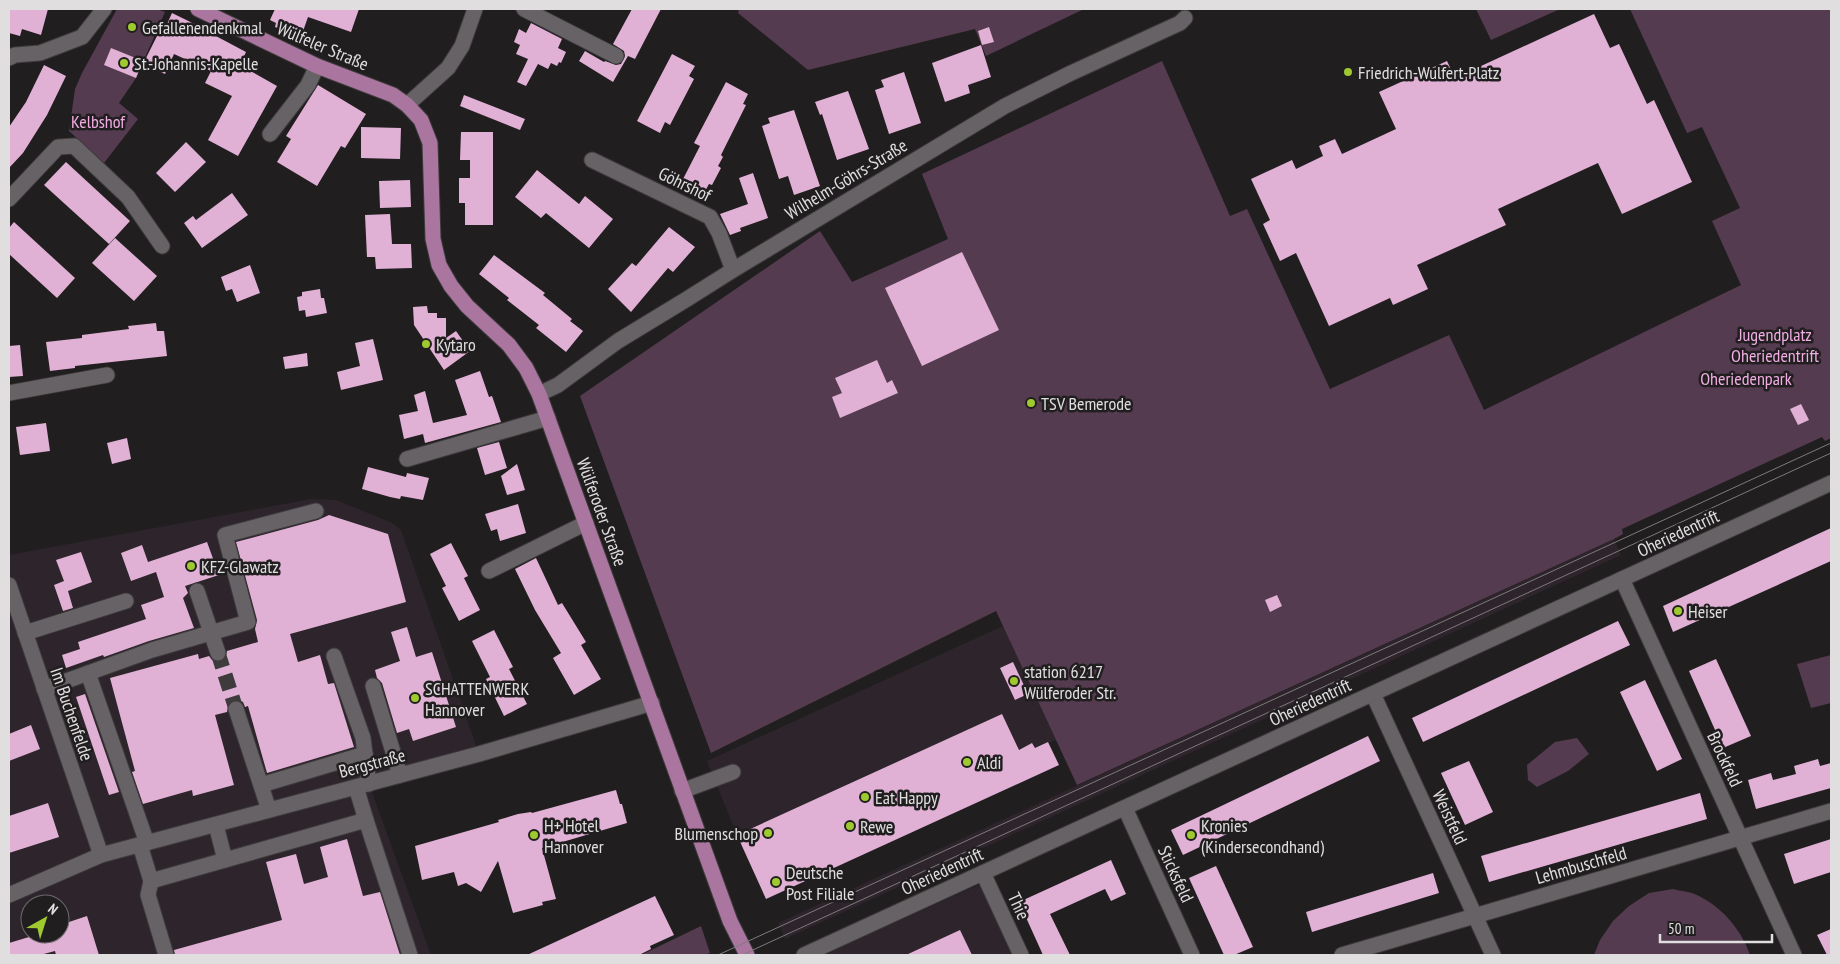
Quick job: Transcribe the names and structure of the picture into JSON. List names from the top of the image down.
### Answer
{
  "streets": {
    "main road": ["Wülfeler Straße", "Wülferoder Straße"],
    "street": [
      "Wilhelm-Göhrs-Straße",
      "Göhrshof",
      "Oheriedentrift",
      "Im Buchenfelde",
      "Brockfeld",
      "Bergstraße",
      "Weistfeld",
      "Lehmbuschfeld",
      "Sticksfeld",
      "Thie"
    ]
  },
  "crossings": [
    ["Wülfeler Straße", "Wülferoder Straße"],
    ["Wilhelm-Göhrs-Straße", "Göhrshof"],
    ["Wilhelm-Göhrs-Straße", "Wülferoder Straße"],
    ["Wülferoder Straße", "Bergstraße"],
    ["Oheriedentrift", "Brockfeld"],
    ["Oheriedentrift", "Weistfeld"],
    ["Oheriedentrift", "Sticksfeld"],
    ["Oheriedentrift", "Thie"],
    ["Im Buchenfelde", "Bergstraße"],
    ["Brockfeld", "Lehmbuschfeld"],
    ["Weistfeld", "Lehmbuschfeld"]
  ],
  "parks": ["Kelbshof", "Jugendplatz Oheriedentrift", "Oheriedenpark"],
  "places": [
    "Gefallenendenkmal",
    "St.-Johannis-Kapelle",
    "Friedrich-Wulfert-Platz",
    "Kytaro",
    "TSV Bemerode",
    "KFZ-Glawatz",
    "Heiser",
    "station 6217 Wülferoder Str.",
    "SCHATTENWERK Hannover",
    "Aldi",
    "Eat Happy",
    "Rewe",
    "Blumenschop",
    "H+ Hotel Hannover",
    "Kronies (Kindersecondhand)",
    "Deutsche Post Filiale"
  ],
  "scale_bar": "50 m",
  "north": "top right"
}
